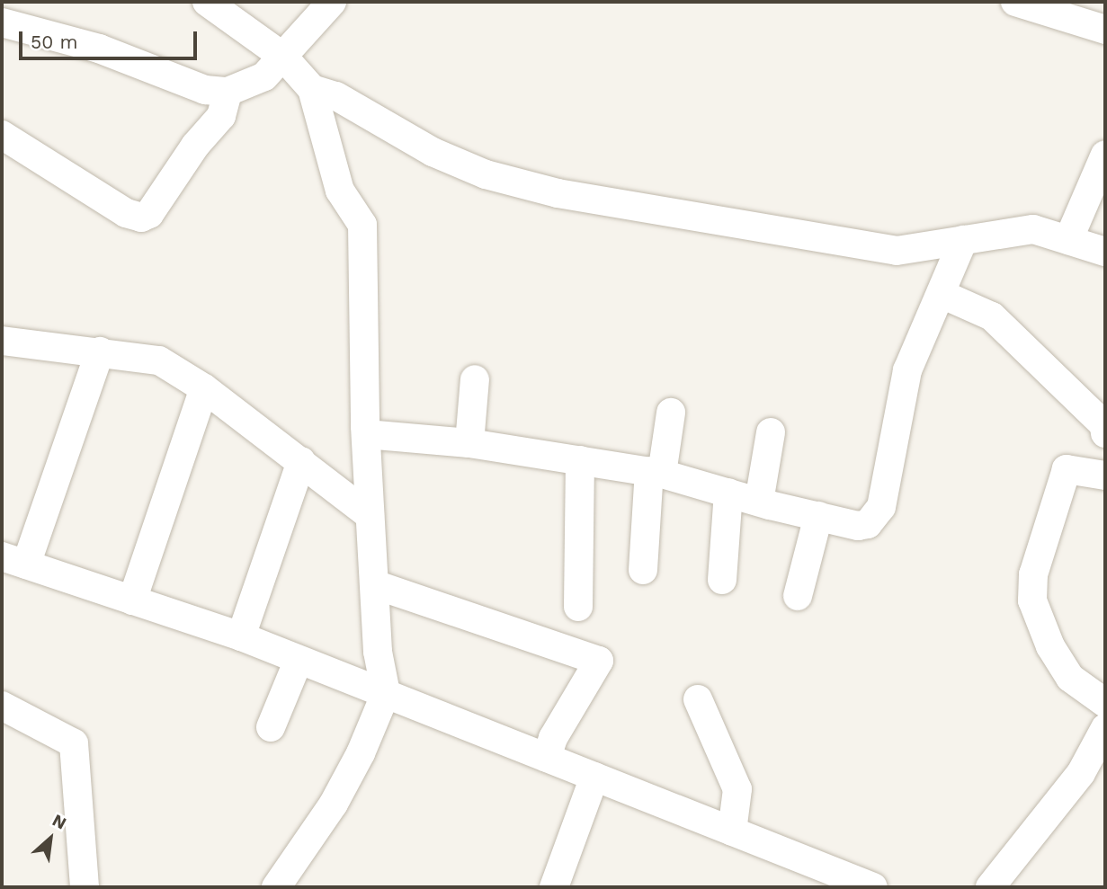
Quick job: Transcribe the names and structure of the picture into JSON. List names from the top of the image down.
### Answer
{
  "scale_bar": "50 m",
  "north": "top right"
}
